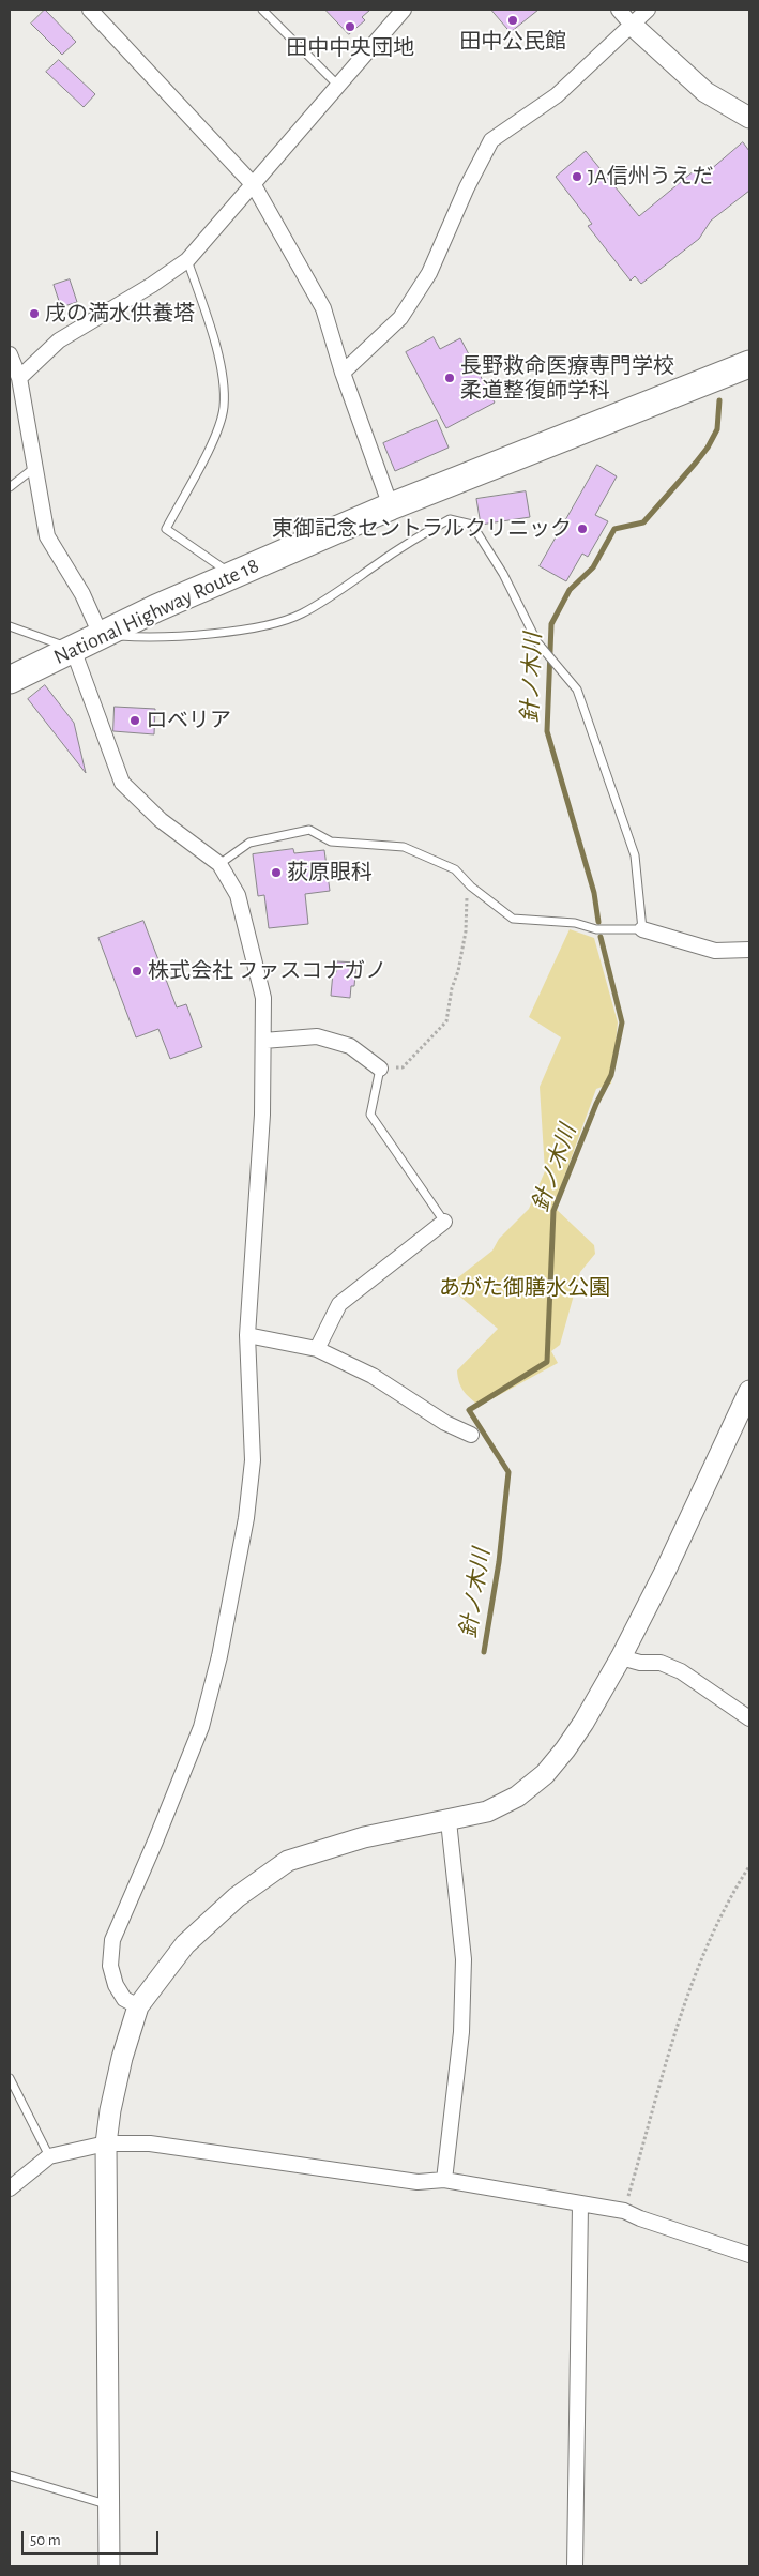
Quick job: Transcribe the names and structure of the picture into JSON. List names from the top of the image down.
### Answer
{
  "streets": {
    "highway": ["National Highway Route 18"]
  },
  "water": ["針ノ木川"],
  "parks": ["あがた御膳水公園"],
  "places": [
    "田中公民館",
    "田中中央団地",
    "JA信州うえだ",
    "戌の満水供養塔",
    "長野救命医療専門学校 柔道整復師学科",
    "東御記念セントラルクリニック",
    "ロベリア",
    "荻原眼科",
    "株式会社 ファスコナガノ"
  ],
  "scale_bar": "50 m"
}
